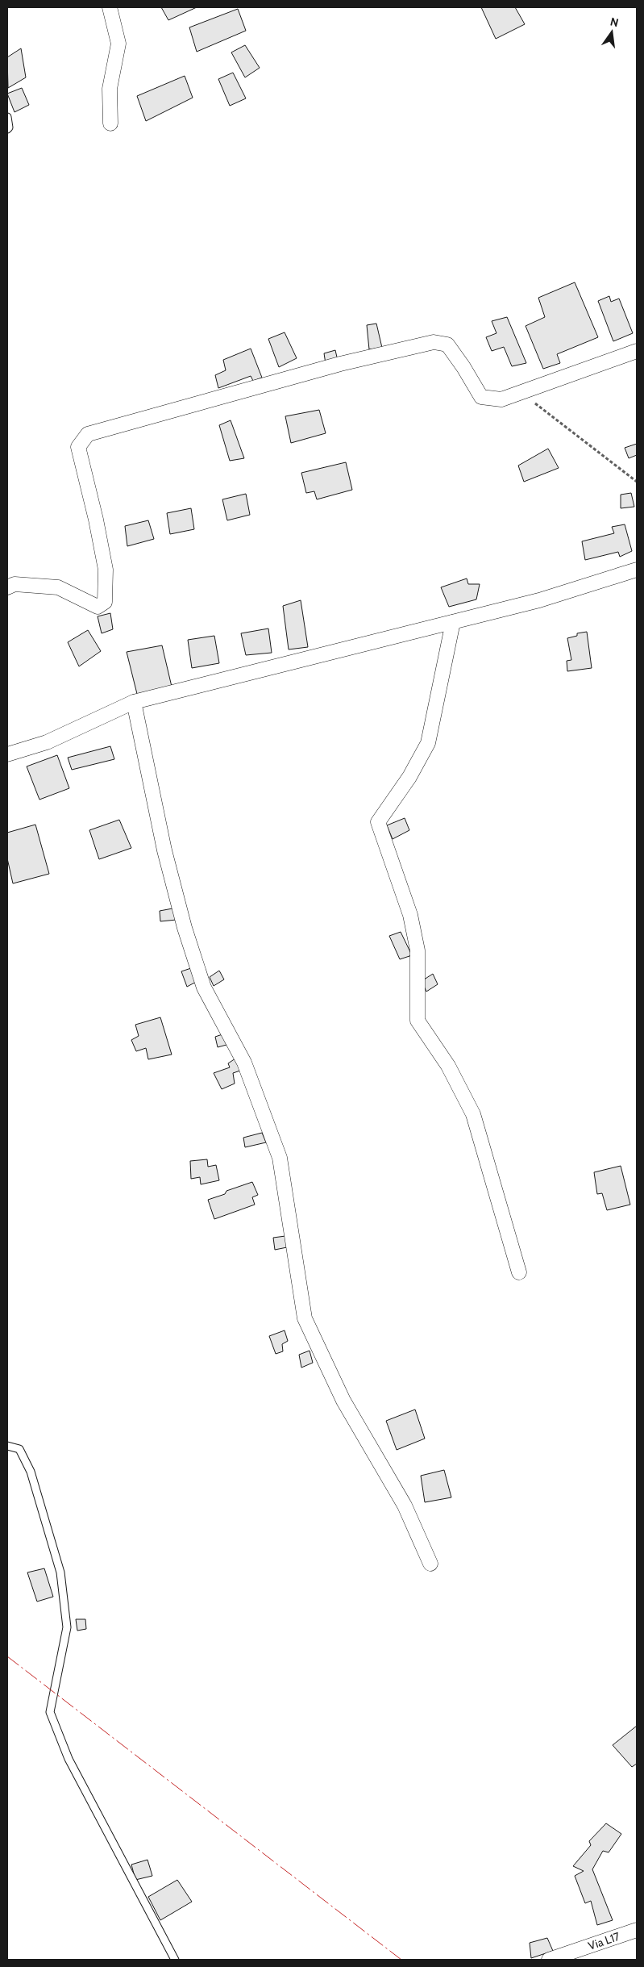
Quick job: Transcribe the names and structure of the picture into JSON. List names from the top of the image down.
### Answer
{
  "streets": {
    "street": ["Via L17"]
  },
  "north": "top"
}
